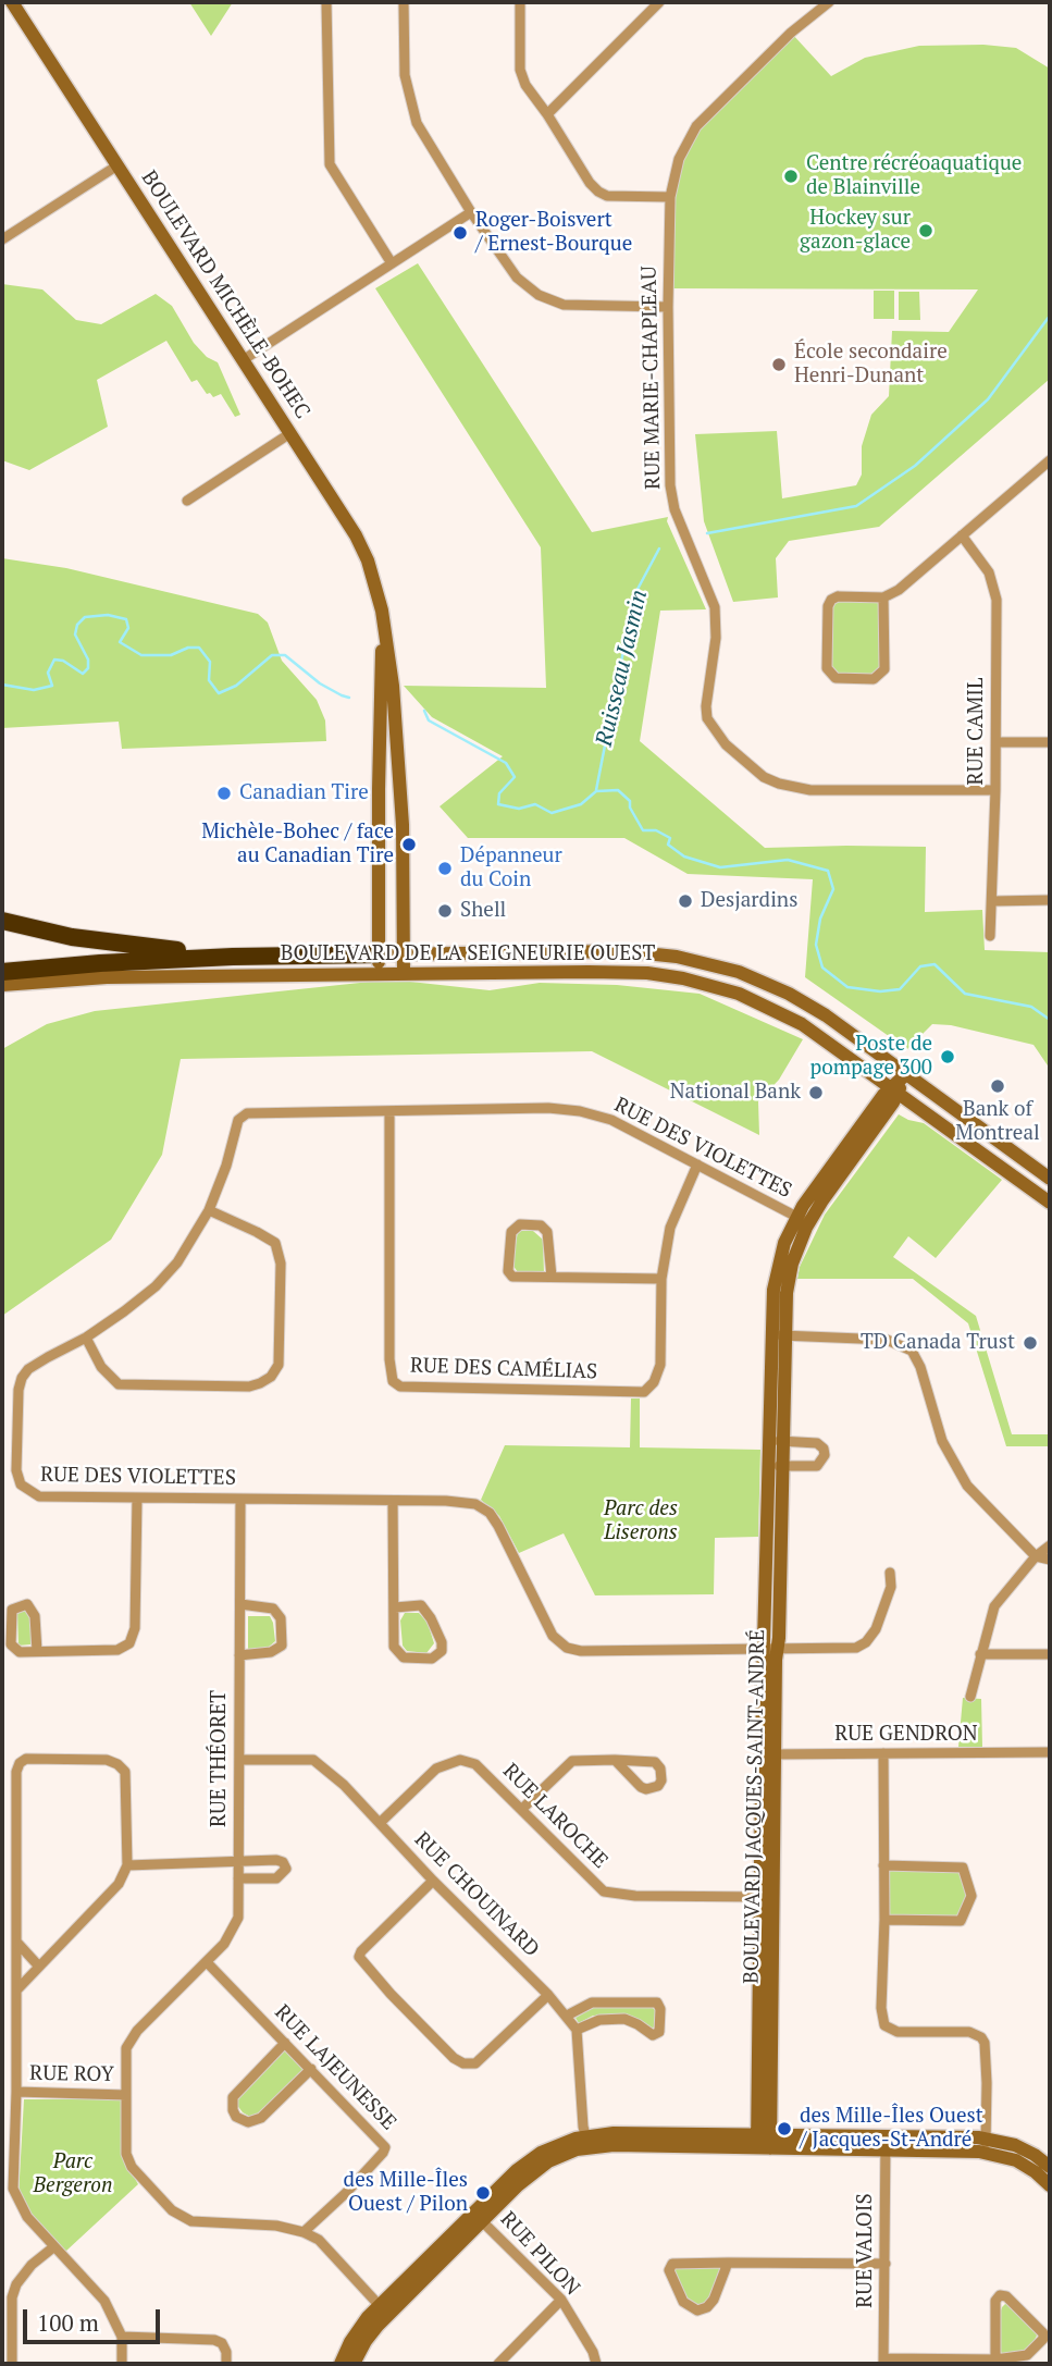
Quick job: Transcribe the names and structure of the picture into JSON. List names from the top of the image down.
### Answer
{
  "streets": {
    "street": [
      "BOULEVARD MICHÈLE-BOHEC",
      "RUE MARIE-CHAPLEAU",
      "RUE CAMIL",
      "BOULEVARD DE LA SEIGNEURIE OUEST",
      "RUE DES VIOLETTES",
      "RUE DES CAMÉLIAS",
      "RUE GENDRON",
      "RUE THÉORET",
      "BOULEVARD JACQUES-SAINT-ANDRÉ",
      "RUE LAROCHE",
      "RUE CHOUINARD",
      "RUE LAJEUNESSE",
      "RUE ROY",
      "RUE VALOIS",
      "RUE PILON"
    ]
  },
  "crossings": [
    ["BOULEVARD MICHÈLE-BOHEC", "BOULEVARD DE LA SEIGNEURIE OUEST"],
    ["RUE MARIE-CHAPLEAU", "RUE CAMIL"],
    ["BOULEVARD DE LA SEIGNEURIE OUEST", "BOULEVARD JACQUES-SAINT-ANDRÉ"],
    ["RUE DES VIOLETTES", "RUE DES CAMÉLIAS"],
    ["RUE DES VIOLETTES", "RUE THÉORET"],
    ["RUE DES VIOLETTES", "BOULEVARD JACQUES-SAINT-ANDRÉ"],
    ["RUE GENDRON", "BOULEVARD JACQUES-SAINT-ANDRÉ"],
    ["RUE THÉORET", "RUE CHOUINARD"],
    ["RUE THÉORET", "RUE LAJEUNESSE"],
    ["RUE THÉORET", "RUE ROY"],
    ["BOULEVARD JACQUES-SAINT-ANDRÉ", "RUE LAROCHE"],
    ["RUE LAROCHE", "RUE CHOUINARD"]
  ],
  "water": ["Ruisseau Jasmin"],
  "parks": ["Parc des Liserons", "Parc Bergeron"],
  "places": [
    "Centre récréoaquatique de Blainville",
    "Hockey sur gazon-glace",
    "Roger-Boisvert / Ernest-Bourque",
    "École secondaire Henri-Dunant",
    "Canadian Tire",
    "Michèle-Bohec / face au Canadian Tire",
    "Dépanneur du Coin",
    "Desjardins",
    "Shell",
    "Poste de pompage 300",
    "Bank of Montreal",
    "National Bank",
    "TD Canada Trust",
    "des Mille-Îles Ouest / Jacques-St-André",
    "des Mille-Îles Ouest / Pilon"
  ],
  "scale_bar": "100 m"
}
